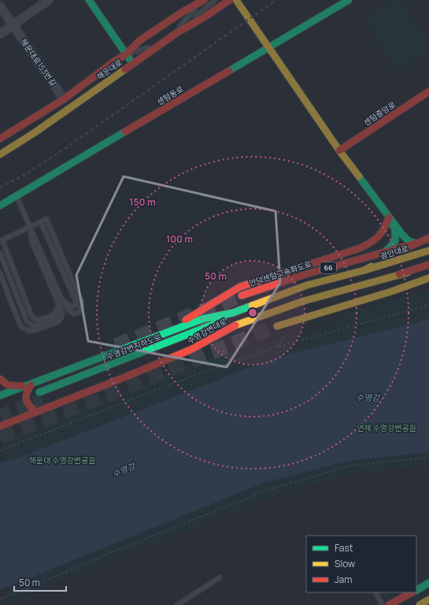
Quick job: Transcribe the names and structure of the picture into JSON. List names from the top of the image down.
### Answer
{
  "streets": {
    "main road": [
      "해운대로",
      "센텀동로",
      "센텀중앙로",
      "광안대로",
      "66",
      "만덕센텀고속화도로",
      "수영강변대로",
      "수영강변지하도로"
    ],
    "street": ["해운대로153번길"]
  },
  "crossings": [
    ["해운대로153번길", "해운대로"],
    ["광안대로", "수영강변대로"],
    ["수영강변대로", "수영강변지하도로"]
  ],
  "water": ["수영강"],
  "parks": ["연제 수영강변공원", "해운대 수영강변공원"],
  "legend": ["Fast", "Slow", "Jam"],
  "scale_bar": "50 m",
  "rings": ["150 m", "100 m", "50 m"]
}
